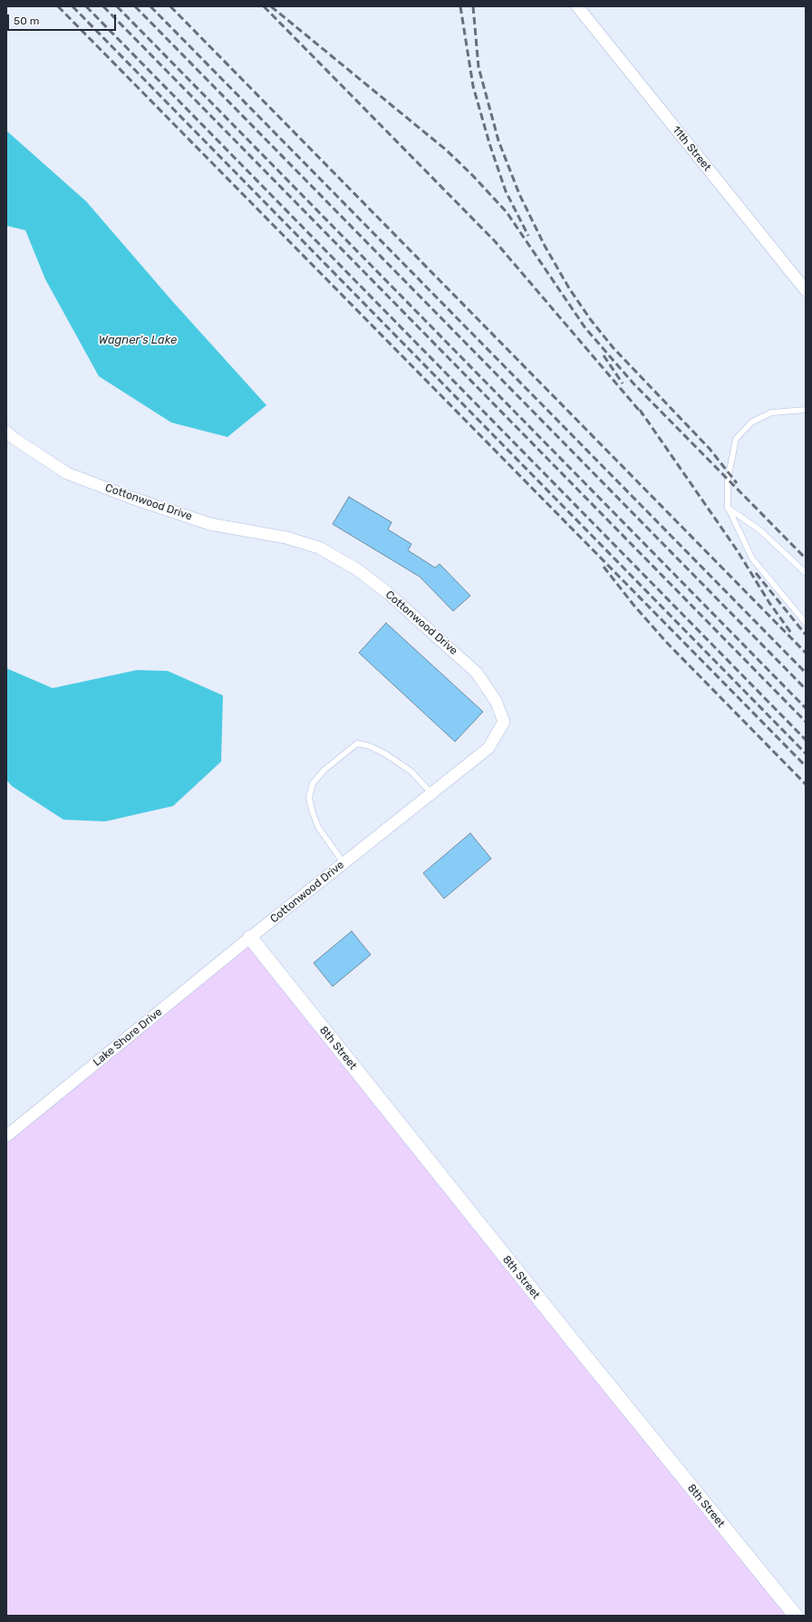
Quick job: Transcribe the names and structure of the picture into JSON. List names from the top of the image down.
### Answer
{
  "streets": {
    "street": [
      "11th Street",
      "Cottonwood Drive",
      "Lake Shore Drive",
      "8th Street"
    ]
  },
  "crossings": [
    ["Cottonwood Drive", "Lake Shore Drive"],
    ["Cottonwood Drive", "8th Street"],
    ["Lake Shore Drive", "8th Street"]
  ],
  "water": ["Wagner's Lake"],
  "scale_bar": "50 m"
}
